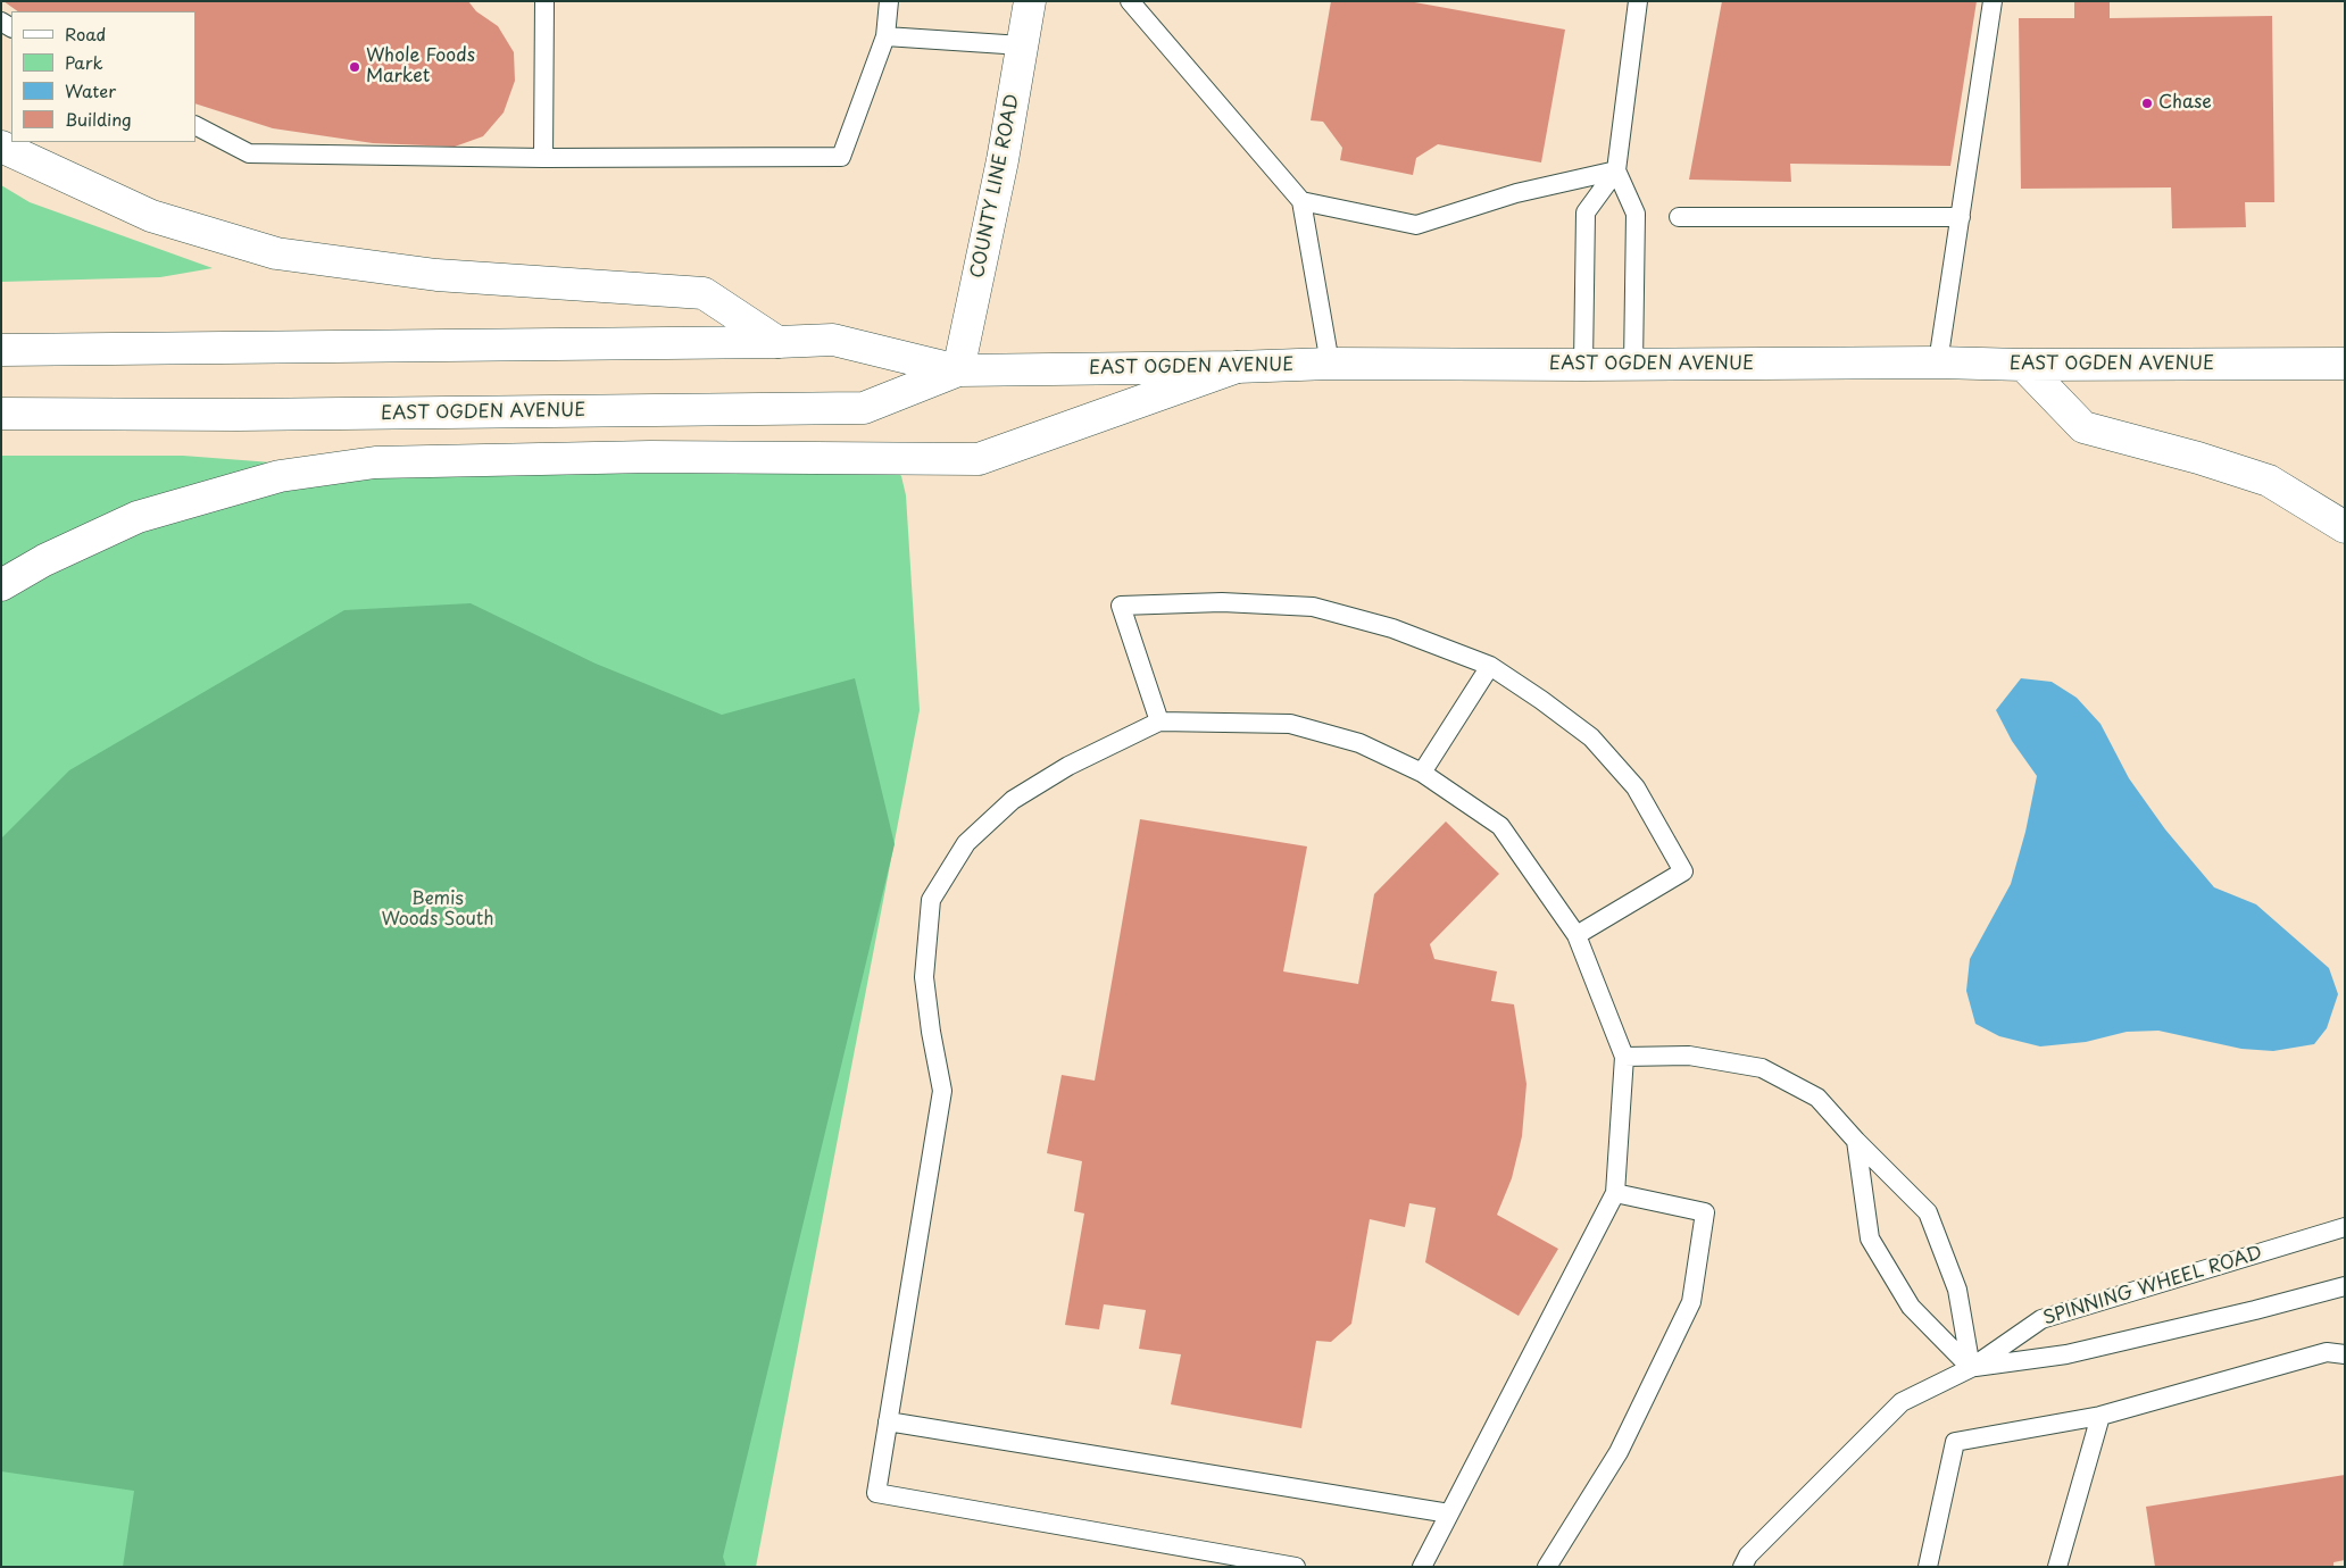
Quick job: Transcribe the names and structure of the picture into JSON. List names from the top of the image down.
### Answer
{
  "streets": {
    "main road": ["COUNTY LINE ROAD", "EAST OGDEN AVENUE"],
    "lane": ["SPINNING WHEEL ROAD"]
  },
  "crossings": [
    ["COUNTY LINE ROAD", "EAST OGDEN AVENUE"]
  ],
  "parks": ["Bemis Woods South"],
  "places": ["Whole Foods Market", "Chase"],
  "legend": [
    "Road",
    "Park",
    "Water",
    "Building"
  ]
}
